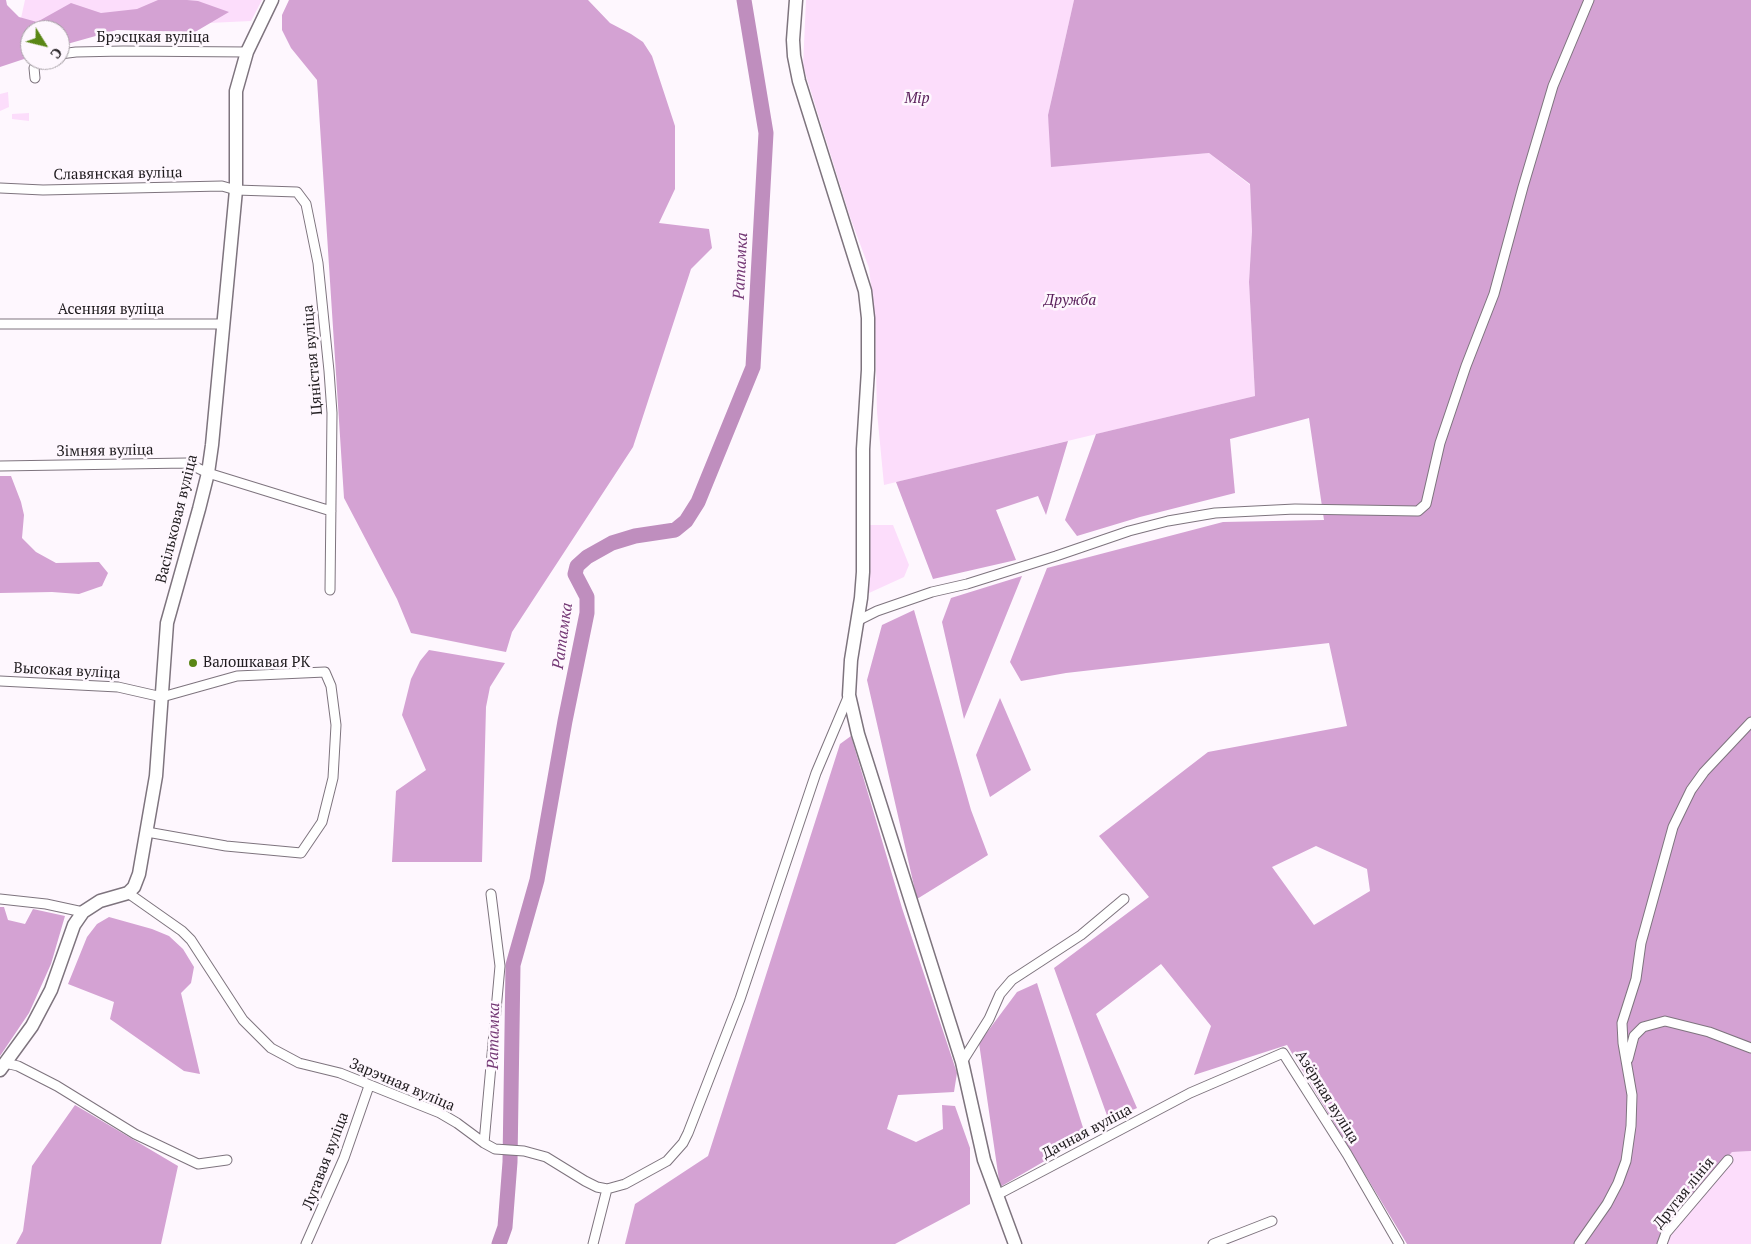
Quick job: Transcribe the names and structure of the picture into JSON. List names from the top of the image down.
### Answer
{
  "streets": {
    "street": [
      "Брэсцкая вуліца",
      "Славянская вуліца",
      "Асенняя вуліца",
      "Цяністая вуліца",
      "Зімняя вуліца",
      "Васільковая вуліца",
      "Высокая вуліца",
      "Зарэчная вуліца",
      "Азёрная вуліца",
      "Дачная вуліца",
      "Лугавая вуліца",
      "Другая лінія"
    ]
  },
  "crossings": [
    ["Брэсцкая вуліца", "Васільковая вуліца"],
    ["Славянская вуліца", "Цяністая вуліца"],
    ["Славянская вуліца", "Васільковая вуліца"],
    ["Асенняя вуліца", "Васільковая вуліца"],
    ["Цяністая вуліца", "Зімняя вуліца"],
    ["Цяністая вуліца", "Васільковая вуліца"],
    ["Зімняя вуліца", "Васільковая вуліца"],
    ["Васільковая вуліца", "Высокая вуліца"],
    ["Васільковая вуліца", "Зарэчная вуліца"],
    ["Зарэчная вуліца", "Лугавая вуліца"],
    ["Азёрная вуліца", "Дачная вуліца"]
  ],
  "water": ["Ратамка"],
  "parks": ["Мір", "Дружба"],
  "places": ["Валошкавая РК"],
  "north": "bottom right"
}
